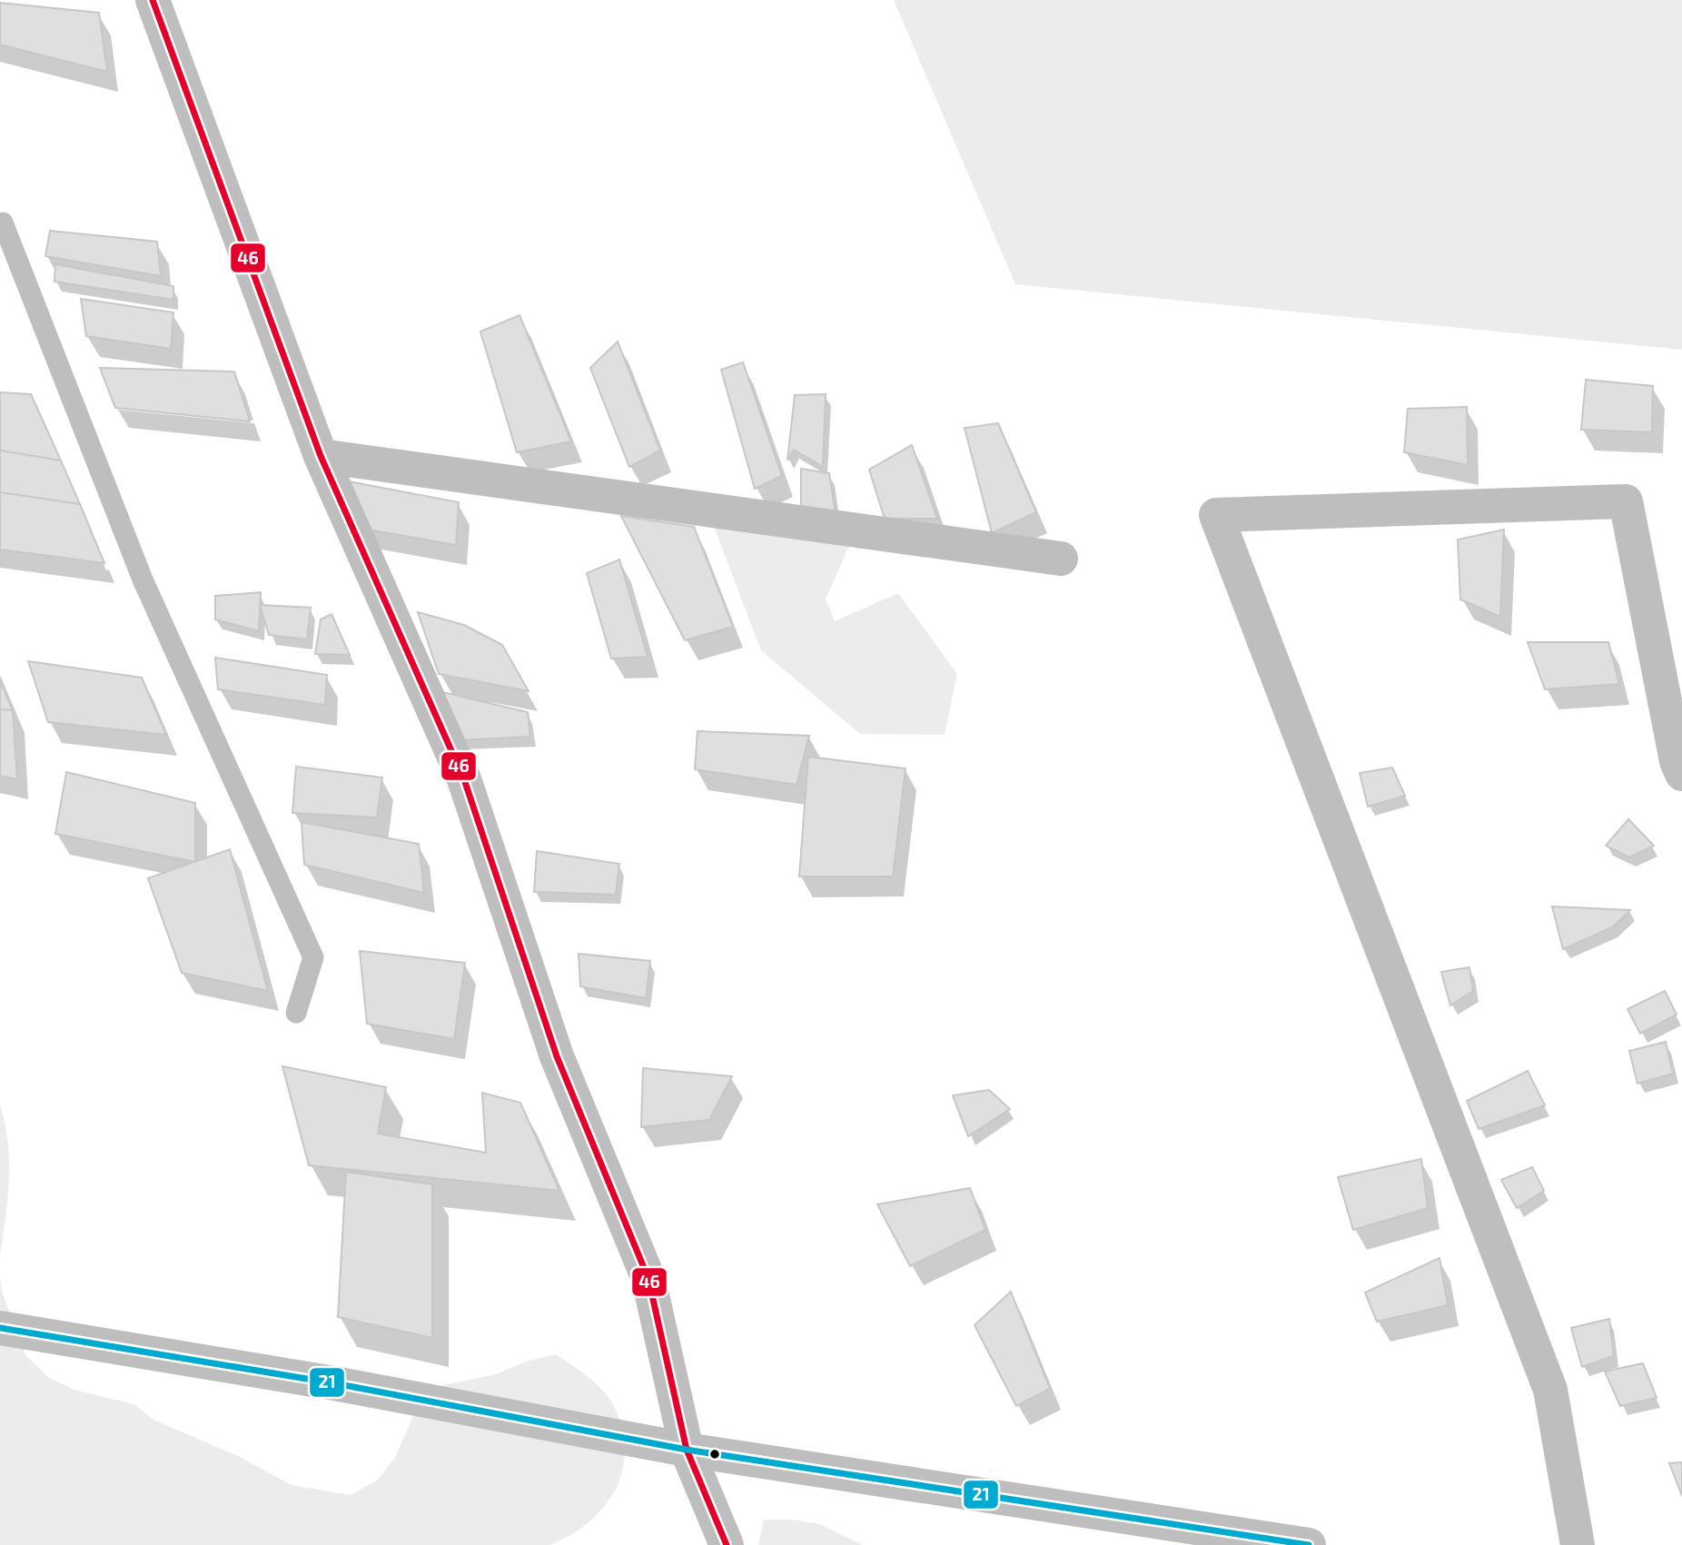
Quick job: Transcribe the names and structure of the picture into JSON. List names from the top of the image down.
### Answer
{
  "lines": ["transit line 46", "transit line 21"]
}
